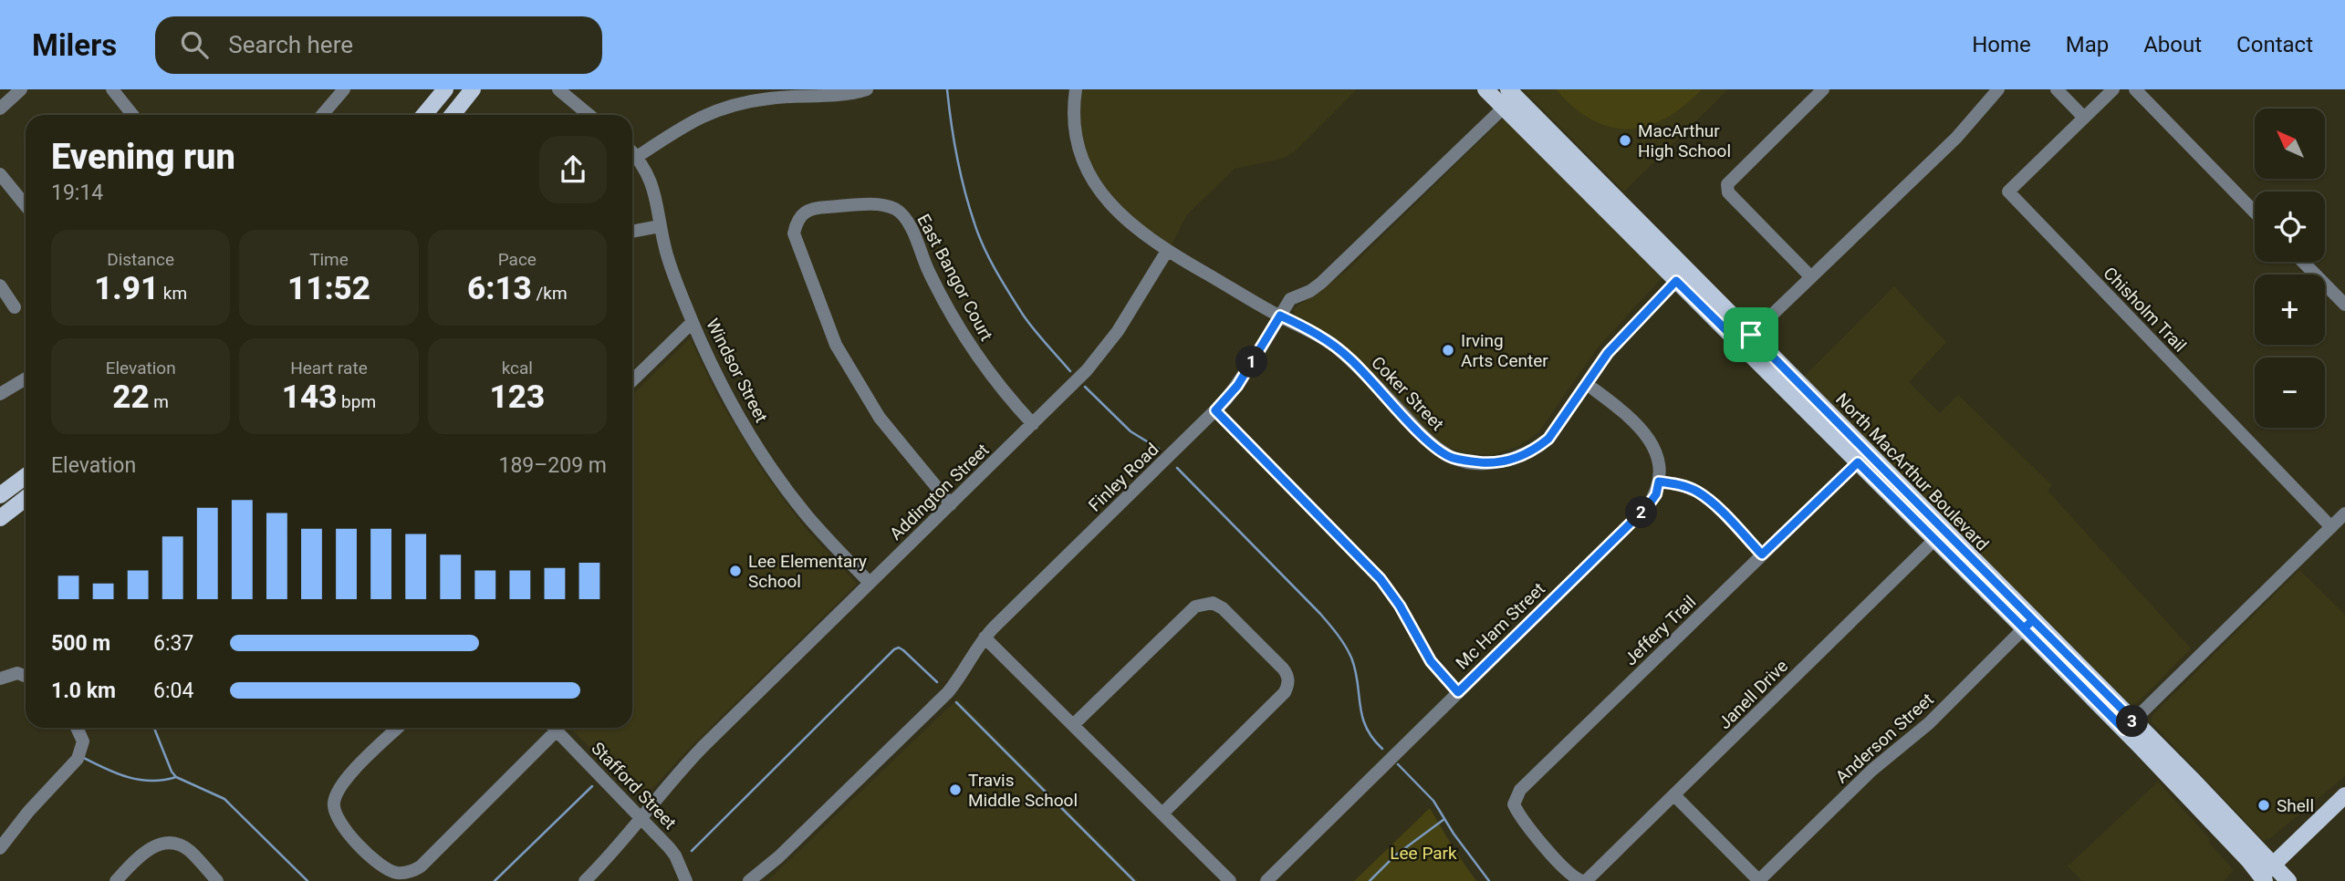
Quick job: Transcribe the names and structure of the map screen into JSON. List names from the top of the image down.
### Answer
{
  "streets": {
    "main road": ["North MacArthur Boulevard"],
    "street": [
      "East Bangor Court",
      "Chisholm Trail",
      "Windsor Street",
      "Coker Street",
      "Finley Road",
      "Addington Street",
      "Mc Ham Street",
      "Jeffery Trail",
      "Janell Drive",
      "Anderson Street",
      "Stafford Street"
    ]
  },
  "crossings": [
    ["East Bangor Court", "Addington Street"],
    ["Windsor Street", "Addington Street"],
    ["Coker Street", "North MacArthur Boulevard"],
    ["Coker Street", "Finley Road"],
    ["Coker Street", "Addington Street"],
    ["North MacArthur Boulevard", "Finley Road"],
    ["North MacArthur Boulevard", "Jeffery Trail"],
    ["North MacArthur Boulevard", "Janell Drive"],
    ["North MacArthur Boulevard", "Anderson Street"],
    ["Addington Street", "Stafford Street"],
    ["Jeffery Trail", "Janell Drive"]
  ],
  "parks": ["Lee Park"],
  "places": [
    "MacArthur High School",
    "Irving Arts Center",
    "Lee Elementary School",
    "Travis Middle School",
    "Shell"
  ],
  "north": "top left",
  "page": {
    "header": "Milers",
    "search": "Search here",
    "nav": [
      "Home",
      "Map",
      "About",
      "Contact"
    ],
    "map_buttons": ["+", "−"],
    "heading": ["Evening run", "19:14"],
    "stats": [
      ["Distance", "1.91 km"],
      ["Time", "11:52"],
      ["Pace", "6:13 /km"],
      ["Elevation", "22 m"],
      ["Heart rate", "143 bpm"],
      ["kcal", "123"]
    ],
    "pins": ["1", "2", "3"],
    "chart": ["Elevation", "189–209 m"],
    "list": [
      {
        "name": "500 m",
        "note": "6:37"
      },
      {
        "name": "1.0 km",
        "note": "6:04"
      }
    ]
  }
}
